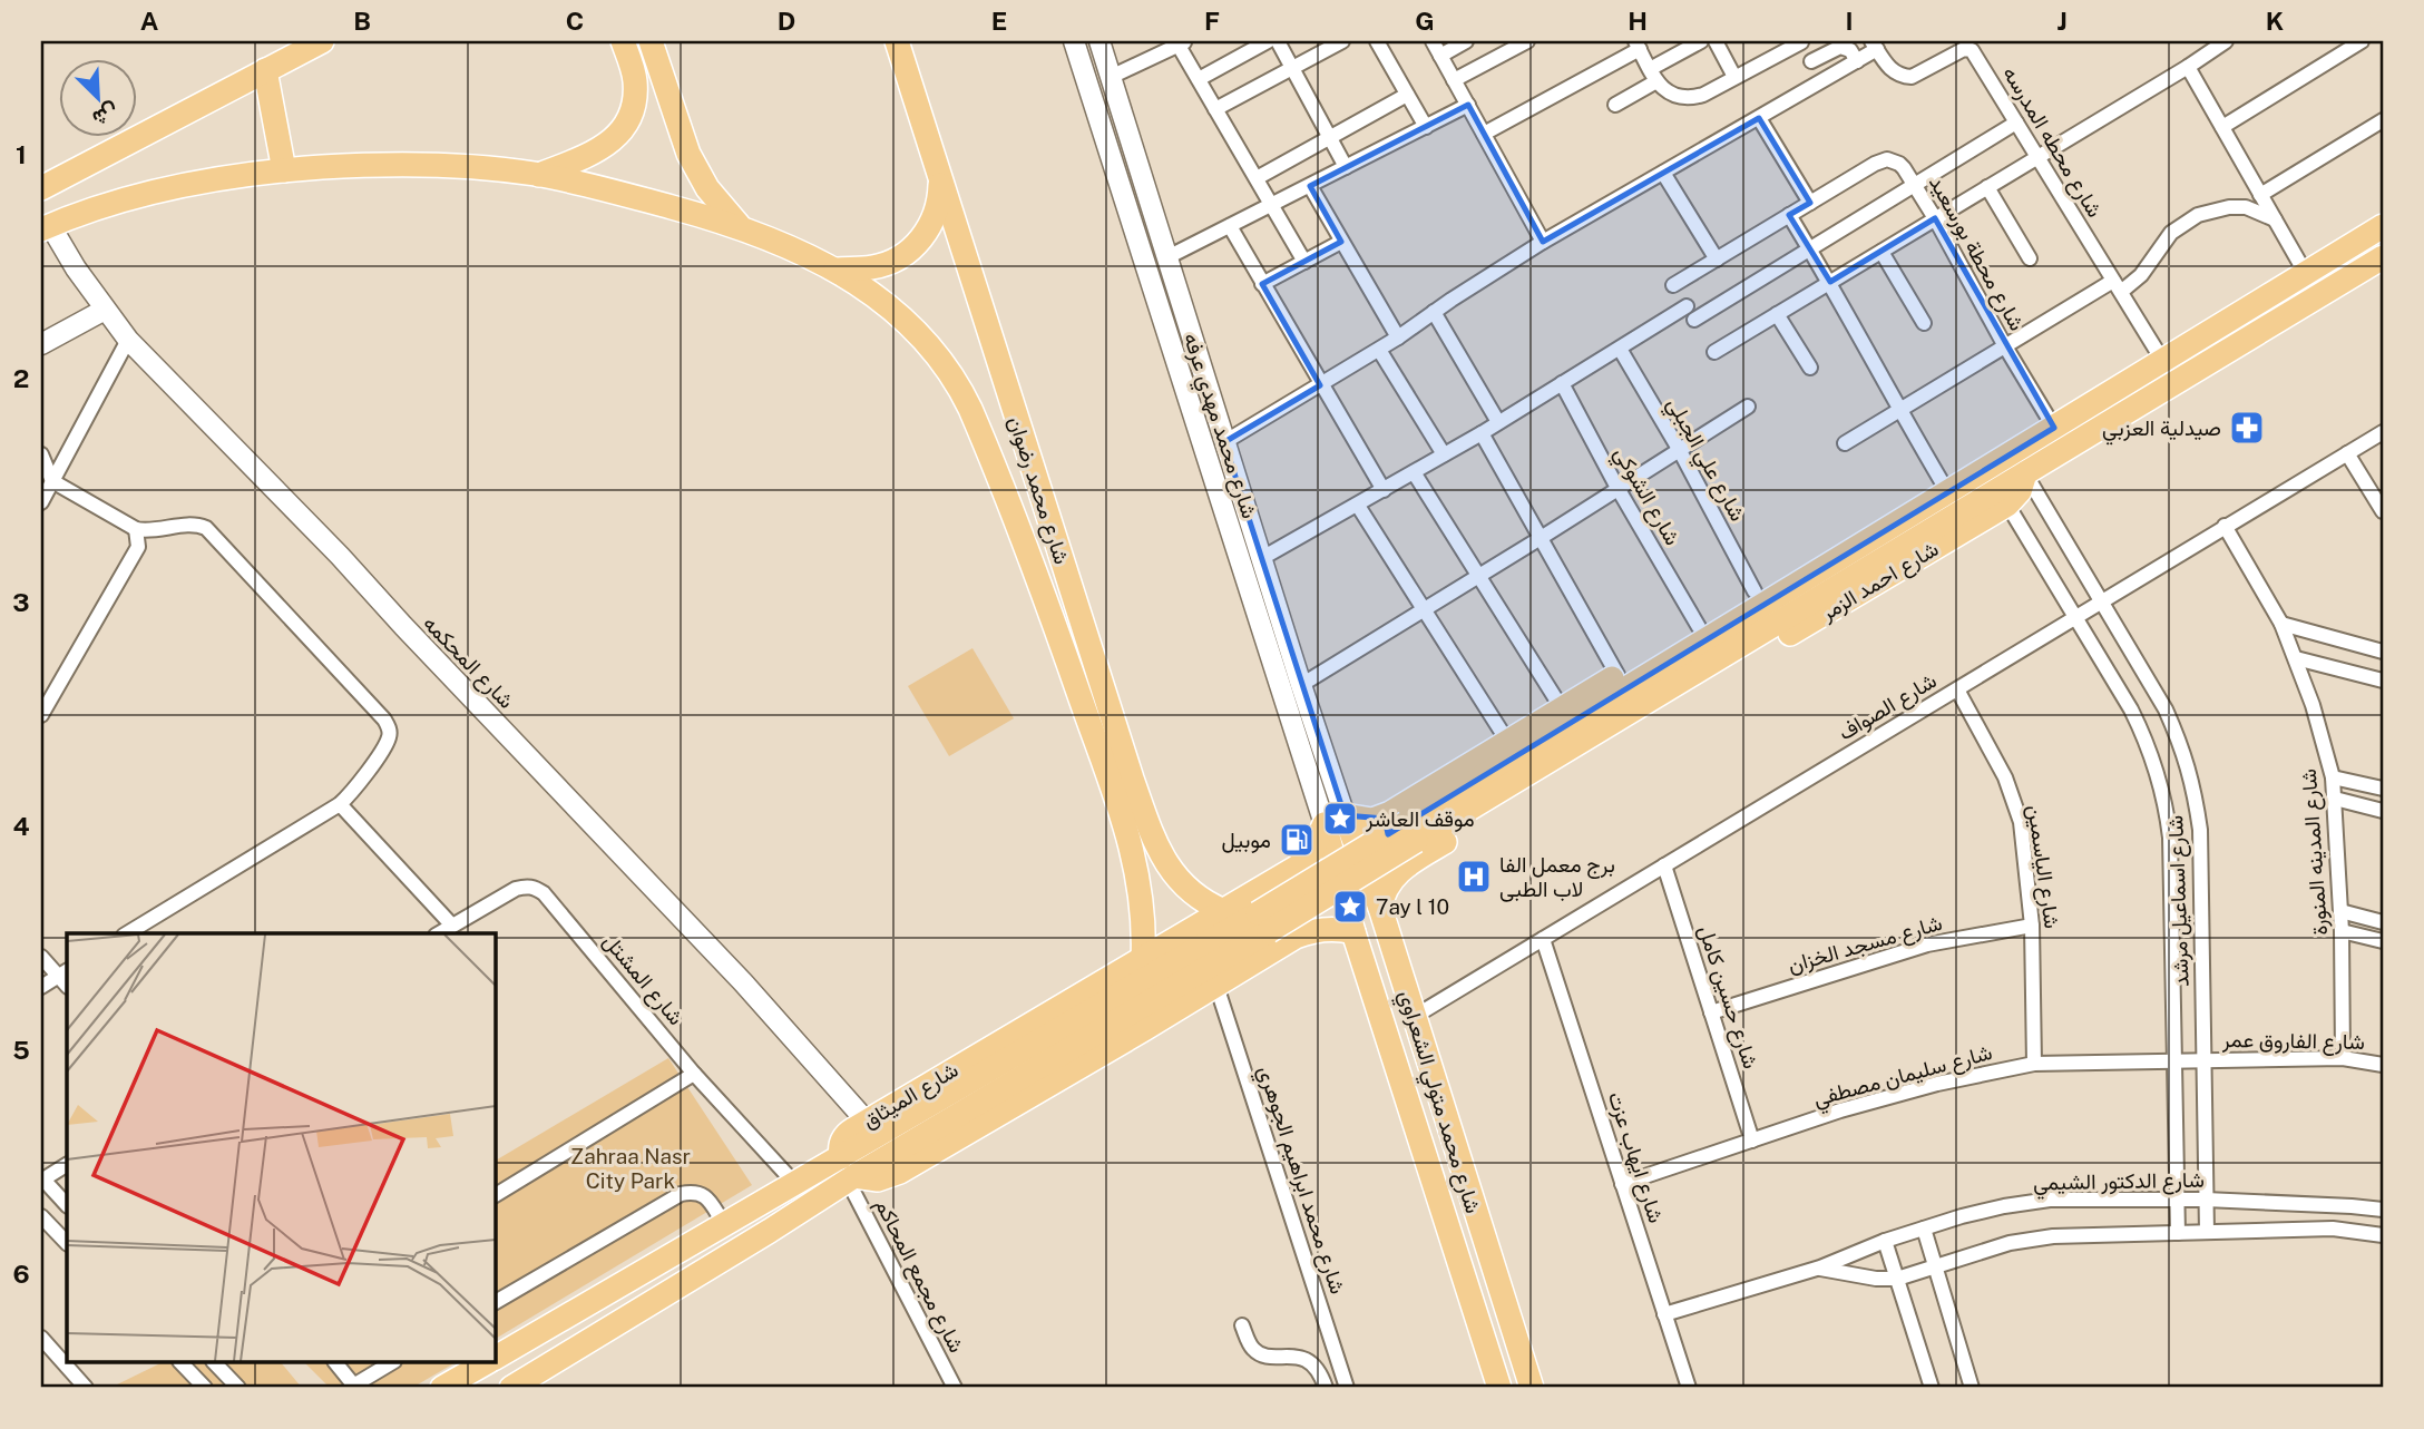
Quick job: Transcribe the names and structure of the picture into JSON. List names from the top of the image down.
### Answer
{
  "streets": {
    "main road": [
      "شارع محمد رضوان",
      "شارع احمد الزمر",
      "شارع الميثاق",
      "شارع محمد متولي الشعراوي"
    ],
    "street": [
      "شارع محطه المدرسه",
      "شارع محطة بورسعيد",
      "شارع محمد مهدي عرفه",
      "شارع علي الجبلي",
      "شارع الشوكي",
      "شارع المحكمه",
      "شارع الصواف",
      "شارع المدينه المنورة",
      "شارع الياسمين",
      "شارع اسماعيل مرشد",
      "شارع مسجد الخزان",
      "شارع المشتل",
      "شارع حسين كامل",
      "شارع الفاروق عمر",
      "شارع سليمان مصطفي",
      "شارع ايهاب عزت",
      "شارع محمد ابراهيم الجوهري",
      "شارع الدكتور الشيمي",
      "شارع مجمع المحاكم"
    ]
  },
  "crossings": [
    ["شارع محمد مهدي عرفه", "شارع الميثاق"],
    ["شارع محمد مهدي عرفه", "شارع محمد متولي الشعراوي"],
    ["شارع محمد رضوان", "شارع المحكمه"],
    ["شارع محمد رضوان", "شارع الميثاق"],
    ["شارع احمد الزمر", "شارع اسماعيل مرشد"],
    ["شارع احمد الزمر", "شارع محمد متولي الشعراوي"],
    ["شارع المحكمه", "شارع الميثاق"],
    ["شارع الصواف", "شارع المدينه المنورة"],
    ["شارع الصواف", "شارع الياسمين"],
    ["شارع الصواف", "شارع اسماعيل مرشد"],
    ["شارع الصواف", "شارع حسين كامل"],
    ["شارع الصواف", "شارع محمد متولي الشعراوي"],
    ["شارع الصواف", "شارع ايهاب عزت"],
    ["شارع المدينه المنورة", "شارع الفاروق عمر"],
    ["شارع الياسمين", "شارع مسجد الخزان"],
    ["شارع الياسمين", "شارع سليمان مصطفي"],
    ["شارع اسماعيل مرشد", "شارع الفاروق عمر"],
    ["شارع اسماعيل مرشد", "شارع سليمان مصطفي"],
    ["شارع اسماعيل مرشد", "شارع الدكتور الشيمي"],
    ["شارع مسجد الخزان", "شارع حسين كامل"],
    ["شارع حسين كامل", "شارع سليمان مصطفي"],
    ["شارع الفاروق عمر", "شارع سليمان مصطفي"],
    ["شارع سليمان مصطفي", "شارع ايهاب عزت"],
    ["شارع الميثاق", "شارع محمد متولي الشعراوي"],
    ["شارع الميثاق", "شارع مجمع المحاكم"],
    ["شارع ايهاب عزت", "شارع الدكتور الشيمي"]
  ],
  "parks": ["Zahraa Nasr City Park"],
  "places": {
    "pharmacy": ["صيدلية العزبي"],
    "place": ["موقف العاشر", "7ay l 10"],
    "fuel station": ["موبيل"],
    "hospital": ["برج معمل الفا لاب الطبى"]
  },
  "north": "bottom right",
  "grid": {
    "columns": [
      "A",
      "B",
      "C",
      "D",
      "E",
      "F",
      "G",
      "H",
      "I",
      "J",
      "K"
    ],
    "rows": [
      "1",
      "2",
      "3",
      "4",
      "5",
      "6"
    ]
  }
}
